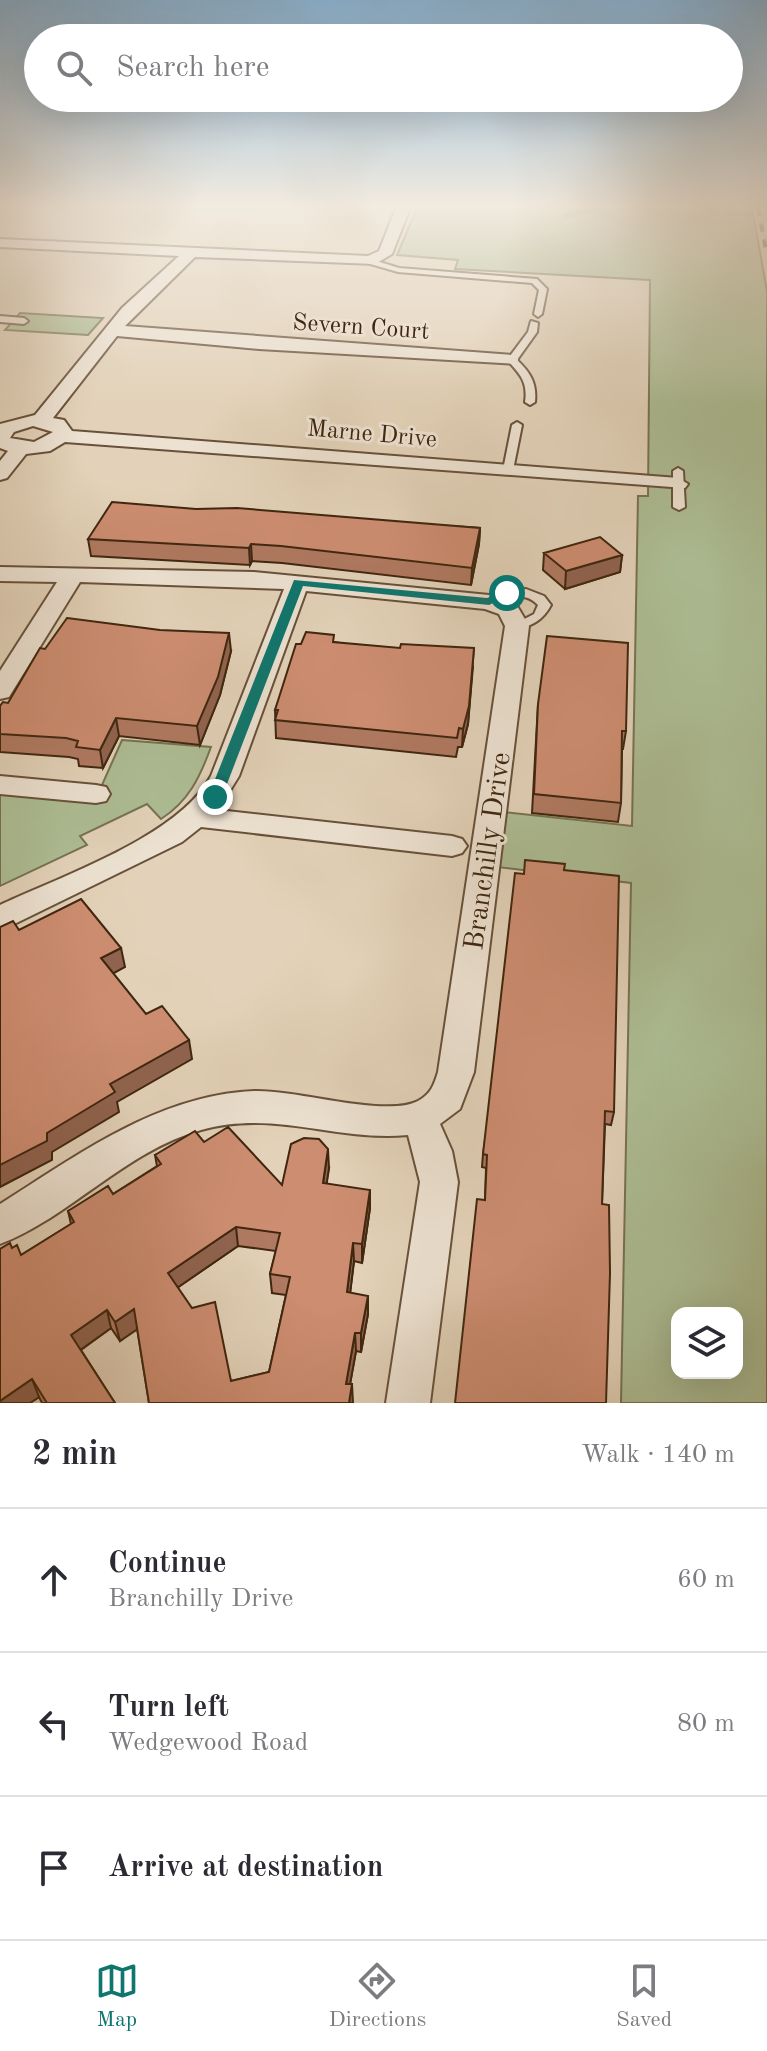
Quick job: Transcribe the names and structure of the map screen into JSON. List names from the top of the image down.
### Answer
{
  "streets": {
    "street": ["Severn Court", "Marne Drive", "Branchilly Drive"]
  },
  "page": {
    "search": "Search here",
    "heading": ["2 min", "Walk · 140 m"],
    "list": [
      ["Continue", "Branchilly Drive", "60 m"],
      ["Turn left", "Wedgewood Road", "80 m"],
      "Arrive at destination"
    ],
    "nav": ["Map", "Directions", "Saved"]
  }
}
